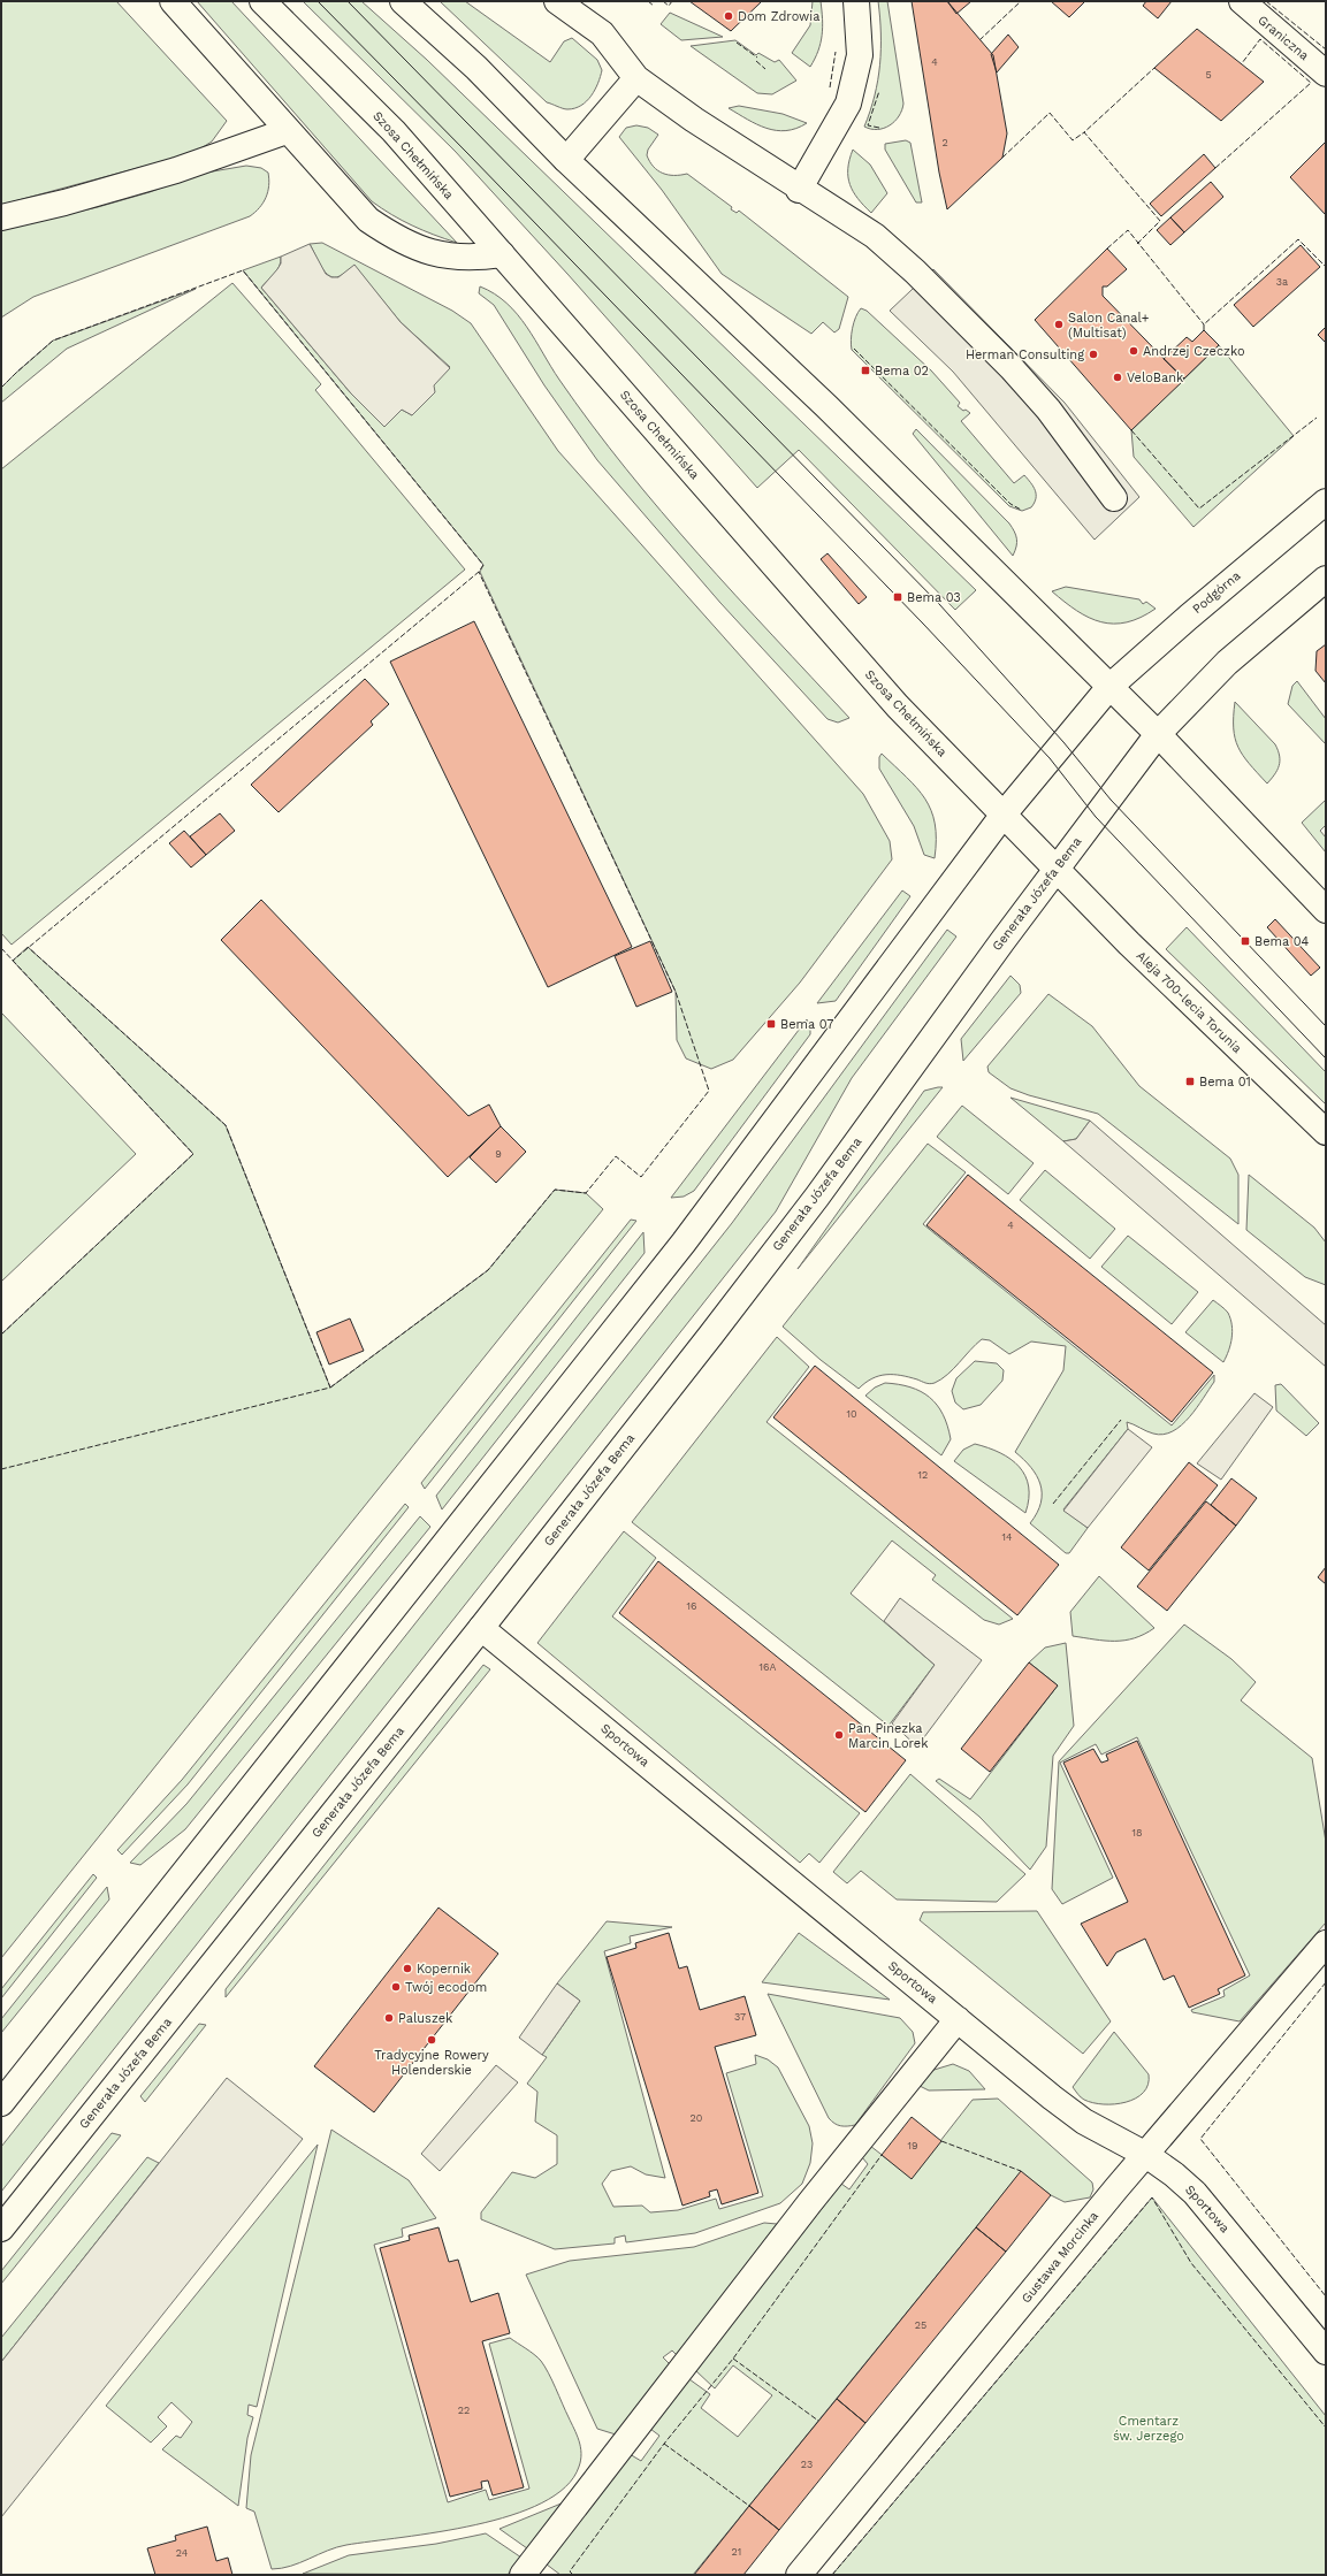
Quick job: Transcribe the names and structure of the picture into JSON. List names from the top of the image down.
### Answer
{
  "streets": {
    "main road": [
      "Graniczna",
      "Szosa Chełmińska",
      "Podgórna",
      "Generała Józefa Bema",
      "Aleja 700-lecia Torunia",
      "Sportowa",
      "Gustawa Morcinka"
    ]
  },
  "crossings": [
    ["Szosa Chełmińska", "Generała Józefa Bema"],
    ["Szosa Chełmińska", "Aleja 700-lecia Torunia"],
    ["Generała Józefa Bema", "Aleja 700-lecia Torunia"],
    ["Generała Józefa Bema", "Sportowa"],
    ["Sportowa", "Gustawa Morcinka"]
  ],
  "parks": ["Cmentarz św. Jerzego"],
  "places": {
    "other": [
      "Dom Zdrowia",
      "Salon Canal+ (Multisat)",
      "Andrzej Czeczko",
      "Herman Consulting",
      "VeloBank",
      "Pan Pinezka Marcin Lorek",
      "Kopernik",
      "Twój ecodom",
      "Paluszek",
      "Tradycyjne Rowery Holenderskie"
    ],
    "transit": [
      "Bema 02",
      "Bema 03",
      "Bema 04",
      "Bema 07",
      "Bema 01"
    ]
  },
  "house_numbers": [
    "4",
    "5",
    "2",
    "3a",
    "9",
    "4",
    "10",
    "12",
    "14",
    "16",
    "16A",
    "18",
    "37",
    "20",
    "19",
    "25",
    "22",
    "23",
    "21",
    "24"
  ]
}
